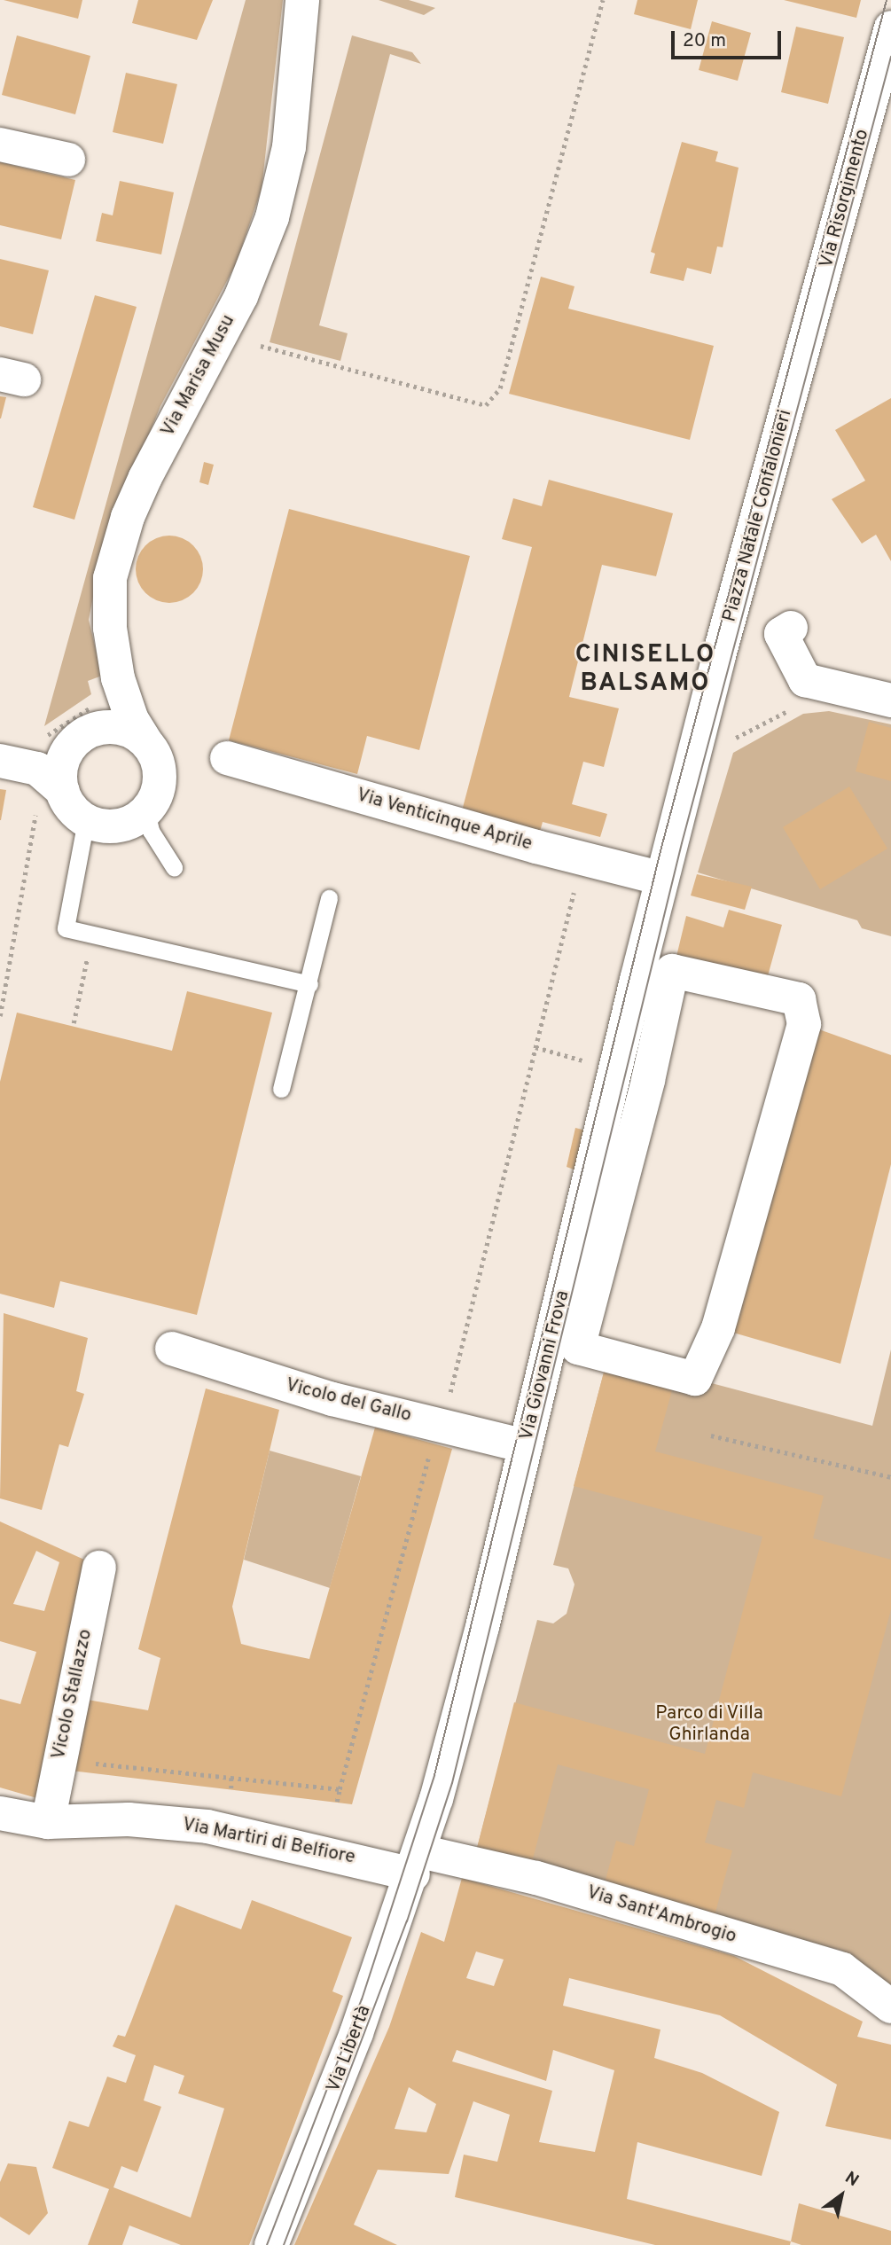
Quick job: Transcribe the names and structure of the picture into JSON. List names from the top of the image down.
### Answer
{
  "streets": {
    "street": [
      "Via Risorgimento",
      "Via Marisa Musu",
      "Piazza Natale Confalonieri",
      "Via Venticinque Aprile",
      "Via Giovanni Frova",
      "Vicolo del Gallo",
      "Vicolo Stallazzo",
      "Via Martiri di Belfiore",
      "Via Sant'Ambrogio",
      "Via Libertà"
    ]
  },
  "crossings": [
    ["Via Risorgimento", "Piazza Natale Confalonieri"],
    ["Piazza Natale Confalonieri", "Via Venticinque Aprile"],
    ["Piazza Natale Confalonieri", "Via Giovanni Frova"],
    ["Via Venticinque Aprile", "Via Giovanni Frova"],
    ["Via Giovanni Frova", "Vicolo del Gallo"],
    ["Via Giovanni Frova", "Via Martiri di Belfiore"],
    ["Via Giovanni Frova", "Via Sant'Ambrogio"],
    ["Via Giovanni Frova", "Via Libertà"],
    ["Vicolo Stallazzo", "Via Martiri di Belfiore"],
    ["Via Martiri di Belfiore", "Via Sant'Ambrogio"],
    ["Via Martiri di Belfiore", "Via Libertà"],
    ["Via Sant'Ambrogio", "Via Libertà"]
  ],
  "districts": ["CINISELLO BALSAMO"],
  "parks": ["Parco di Villa Ghirlanda"],
  "scale_bar": "20 m",
  "north": "top right"
}
